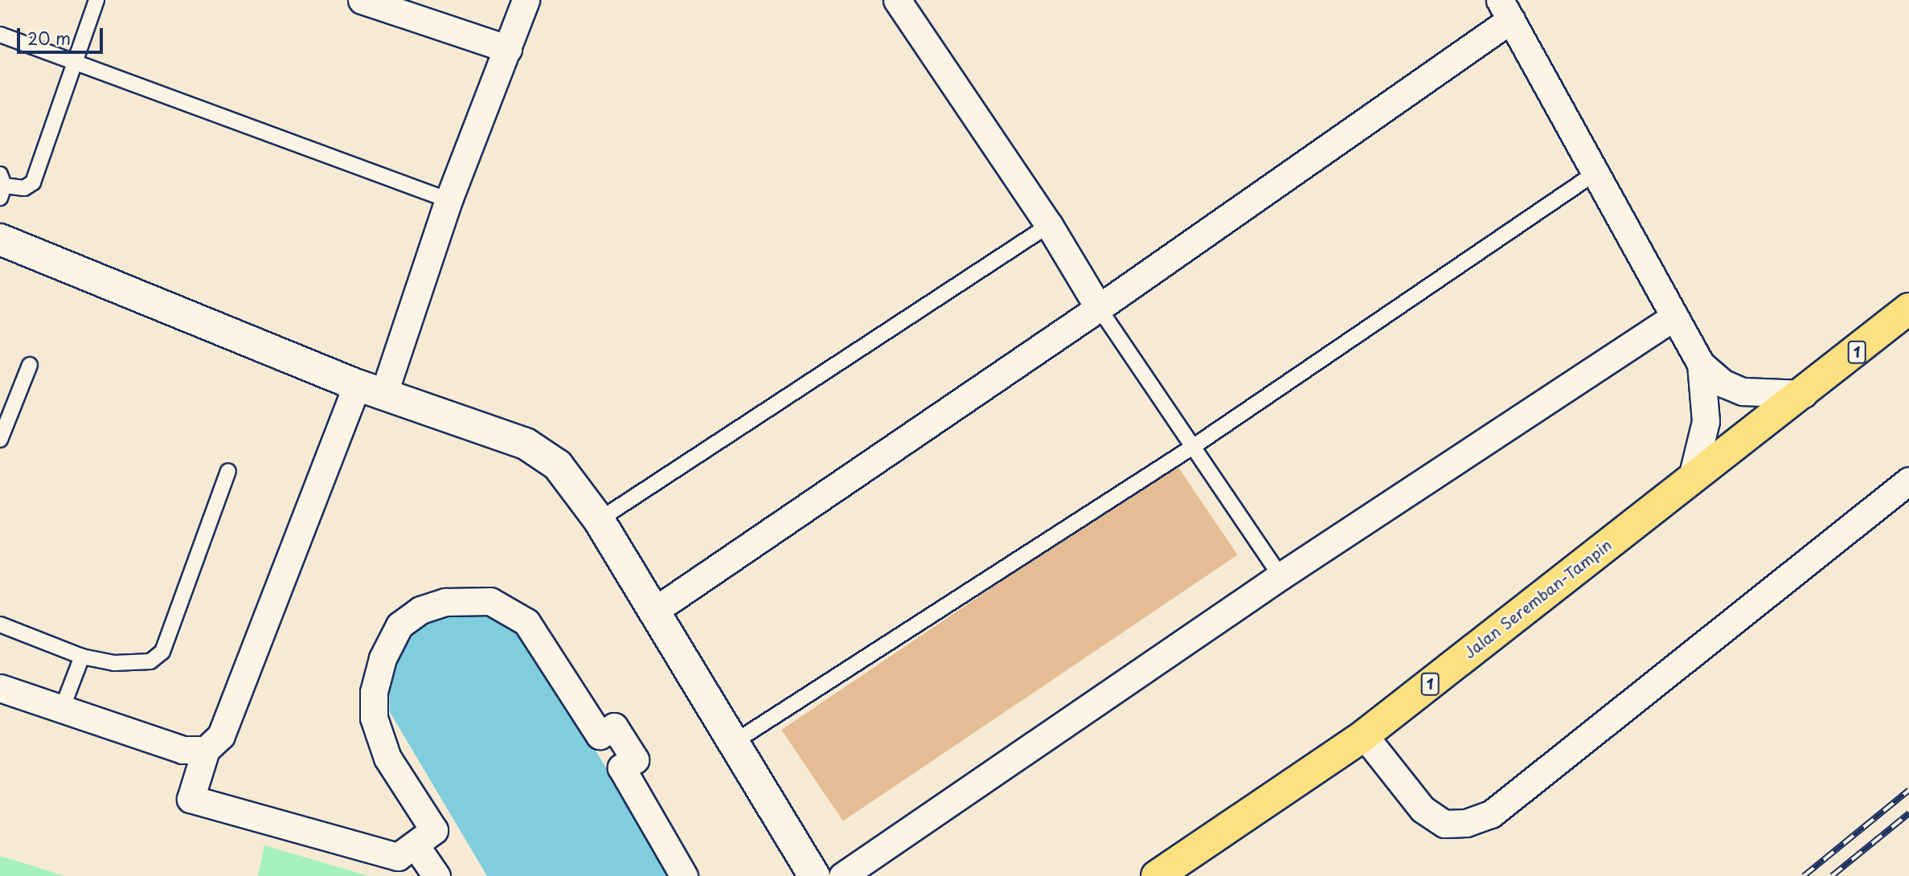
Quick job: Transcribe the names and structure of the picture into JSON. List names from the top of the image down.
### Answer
{
  "streets": {
    "highway": ["1", "Jalan Seremban-Tampin"]
  },
  "scale_bar": "20 m"
}
